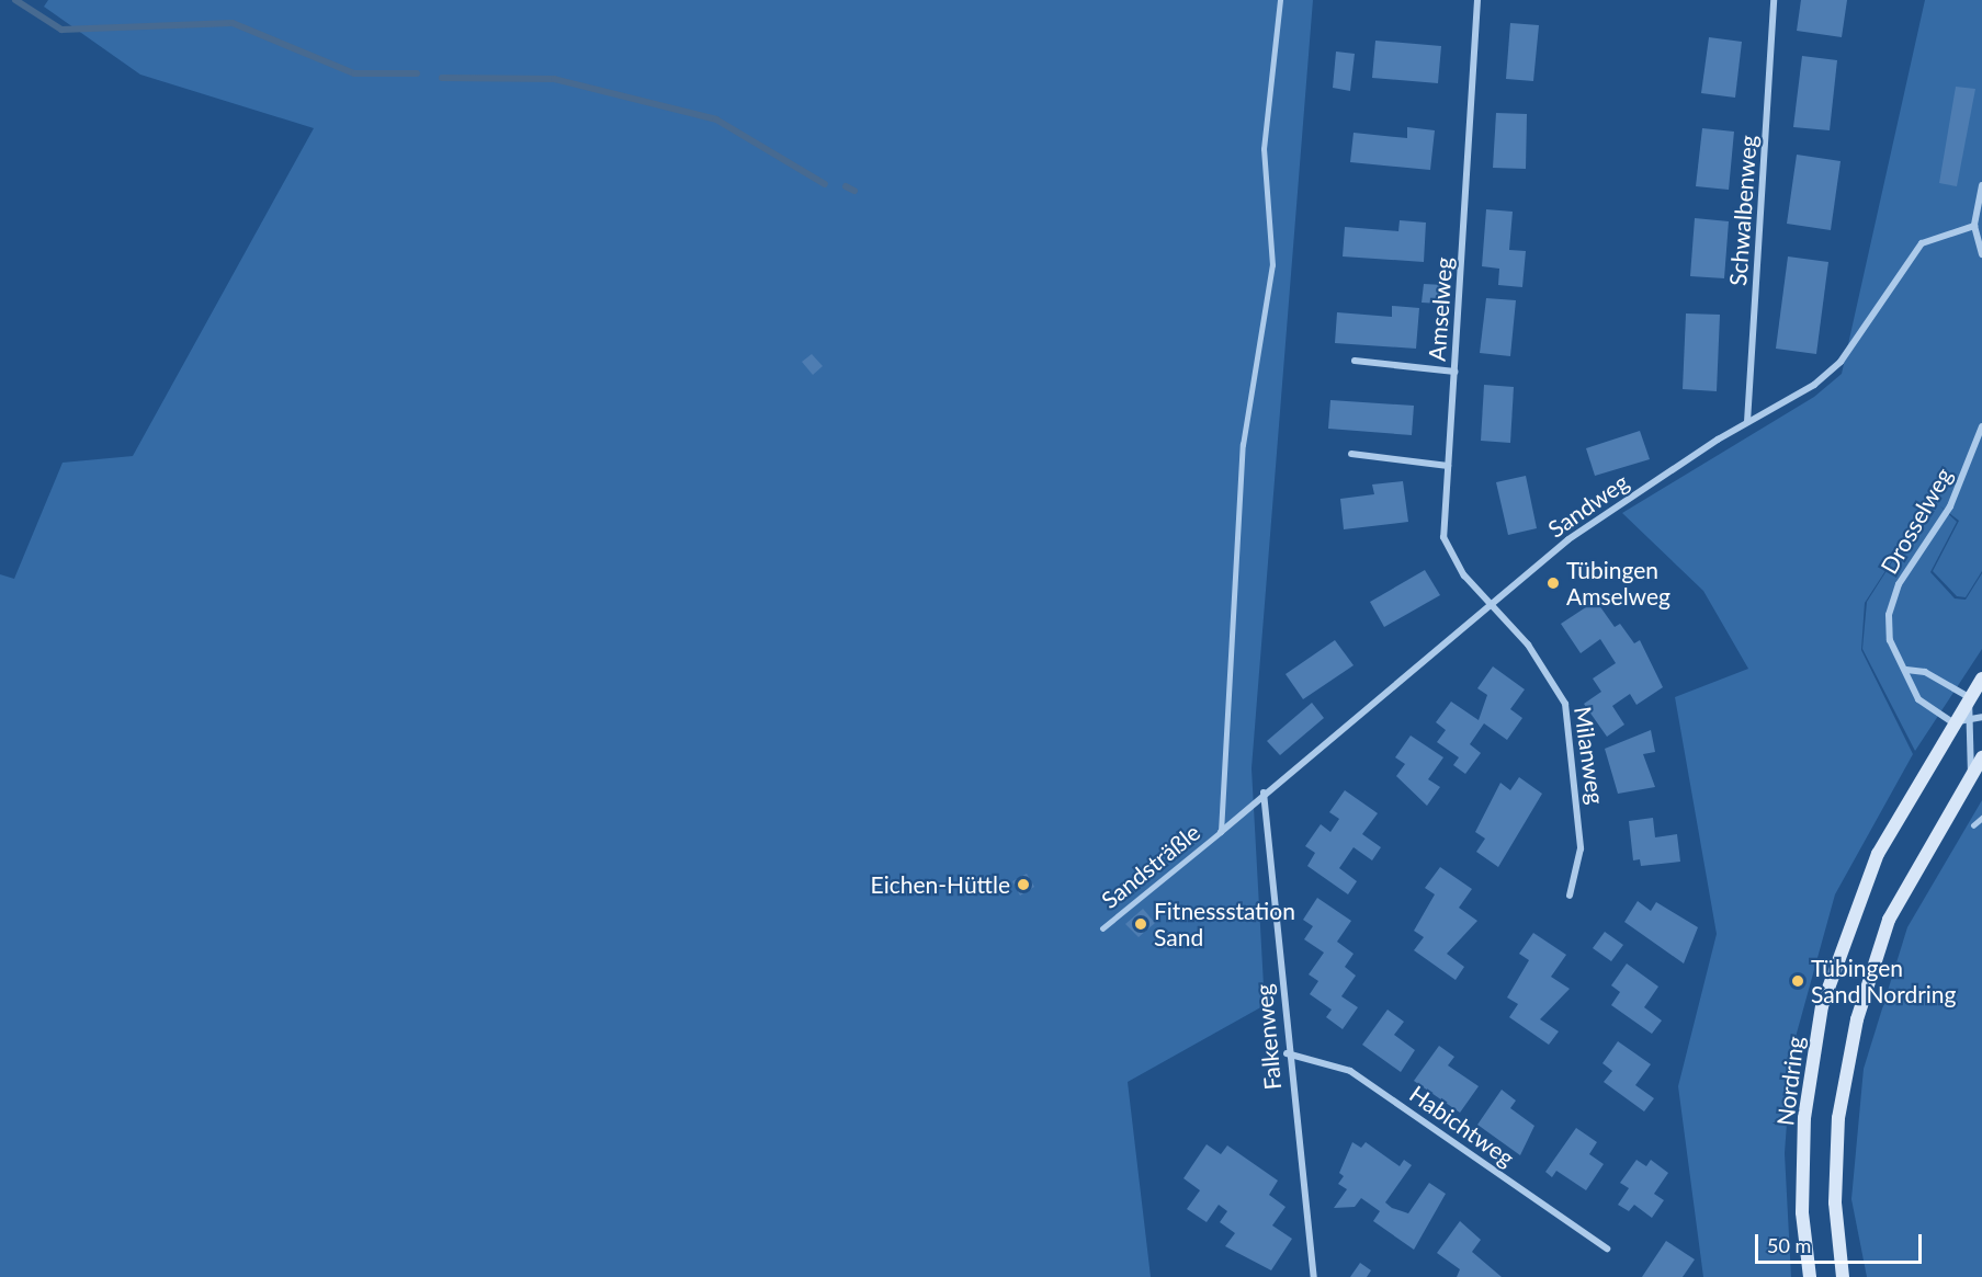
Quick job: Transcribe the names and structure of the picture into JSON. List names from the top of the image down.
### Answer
{
  "streets": {
    "street": [
      "Schwalbenweg",
      "Amselweg",
      "Sandweg",
      "Drosselweg",
      "Milanweg",
      "Falkenweg",
      "Nordring",
      "Habichtweg"
    ],
    "lane": ["Sandsträßle"]
  },
  "crossings": [
    ["Schwalbenweg", "Sandweg"],
    ["Amselweg", "Sandweg"],
    ["Amselweg", "Milanweg"],
    ["Sandweg", "Milanweg"],
    ["Sandweg", "Sandsträßle"],
    ["Sandweg", "Falkenweg"],
    ["Drosselweg", "Nordring"],
    ["Falkenweg", "Habichtweg"]
  ],
  "places": [
    "Tübingen Amselweg",
    "Eichen-Hüttle",
    "Fitnessstation Sand",
    "Tübingen Sand Nordring"
  ],
  "scale_bar": "50 m"
}
